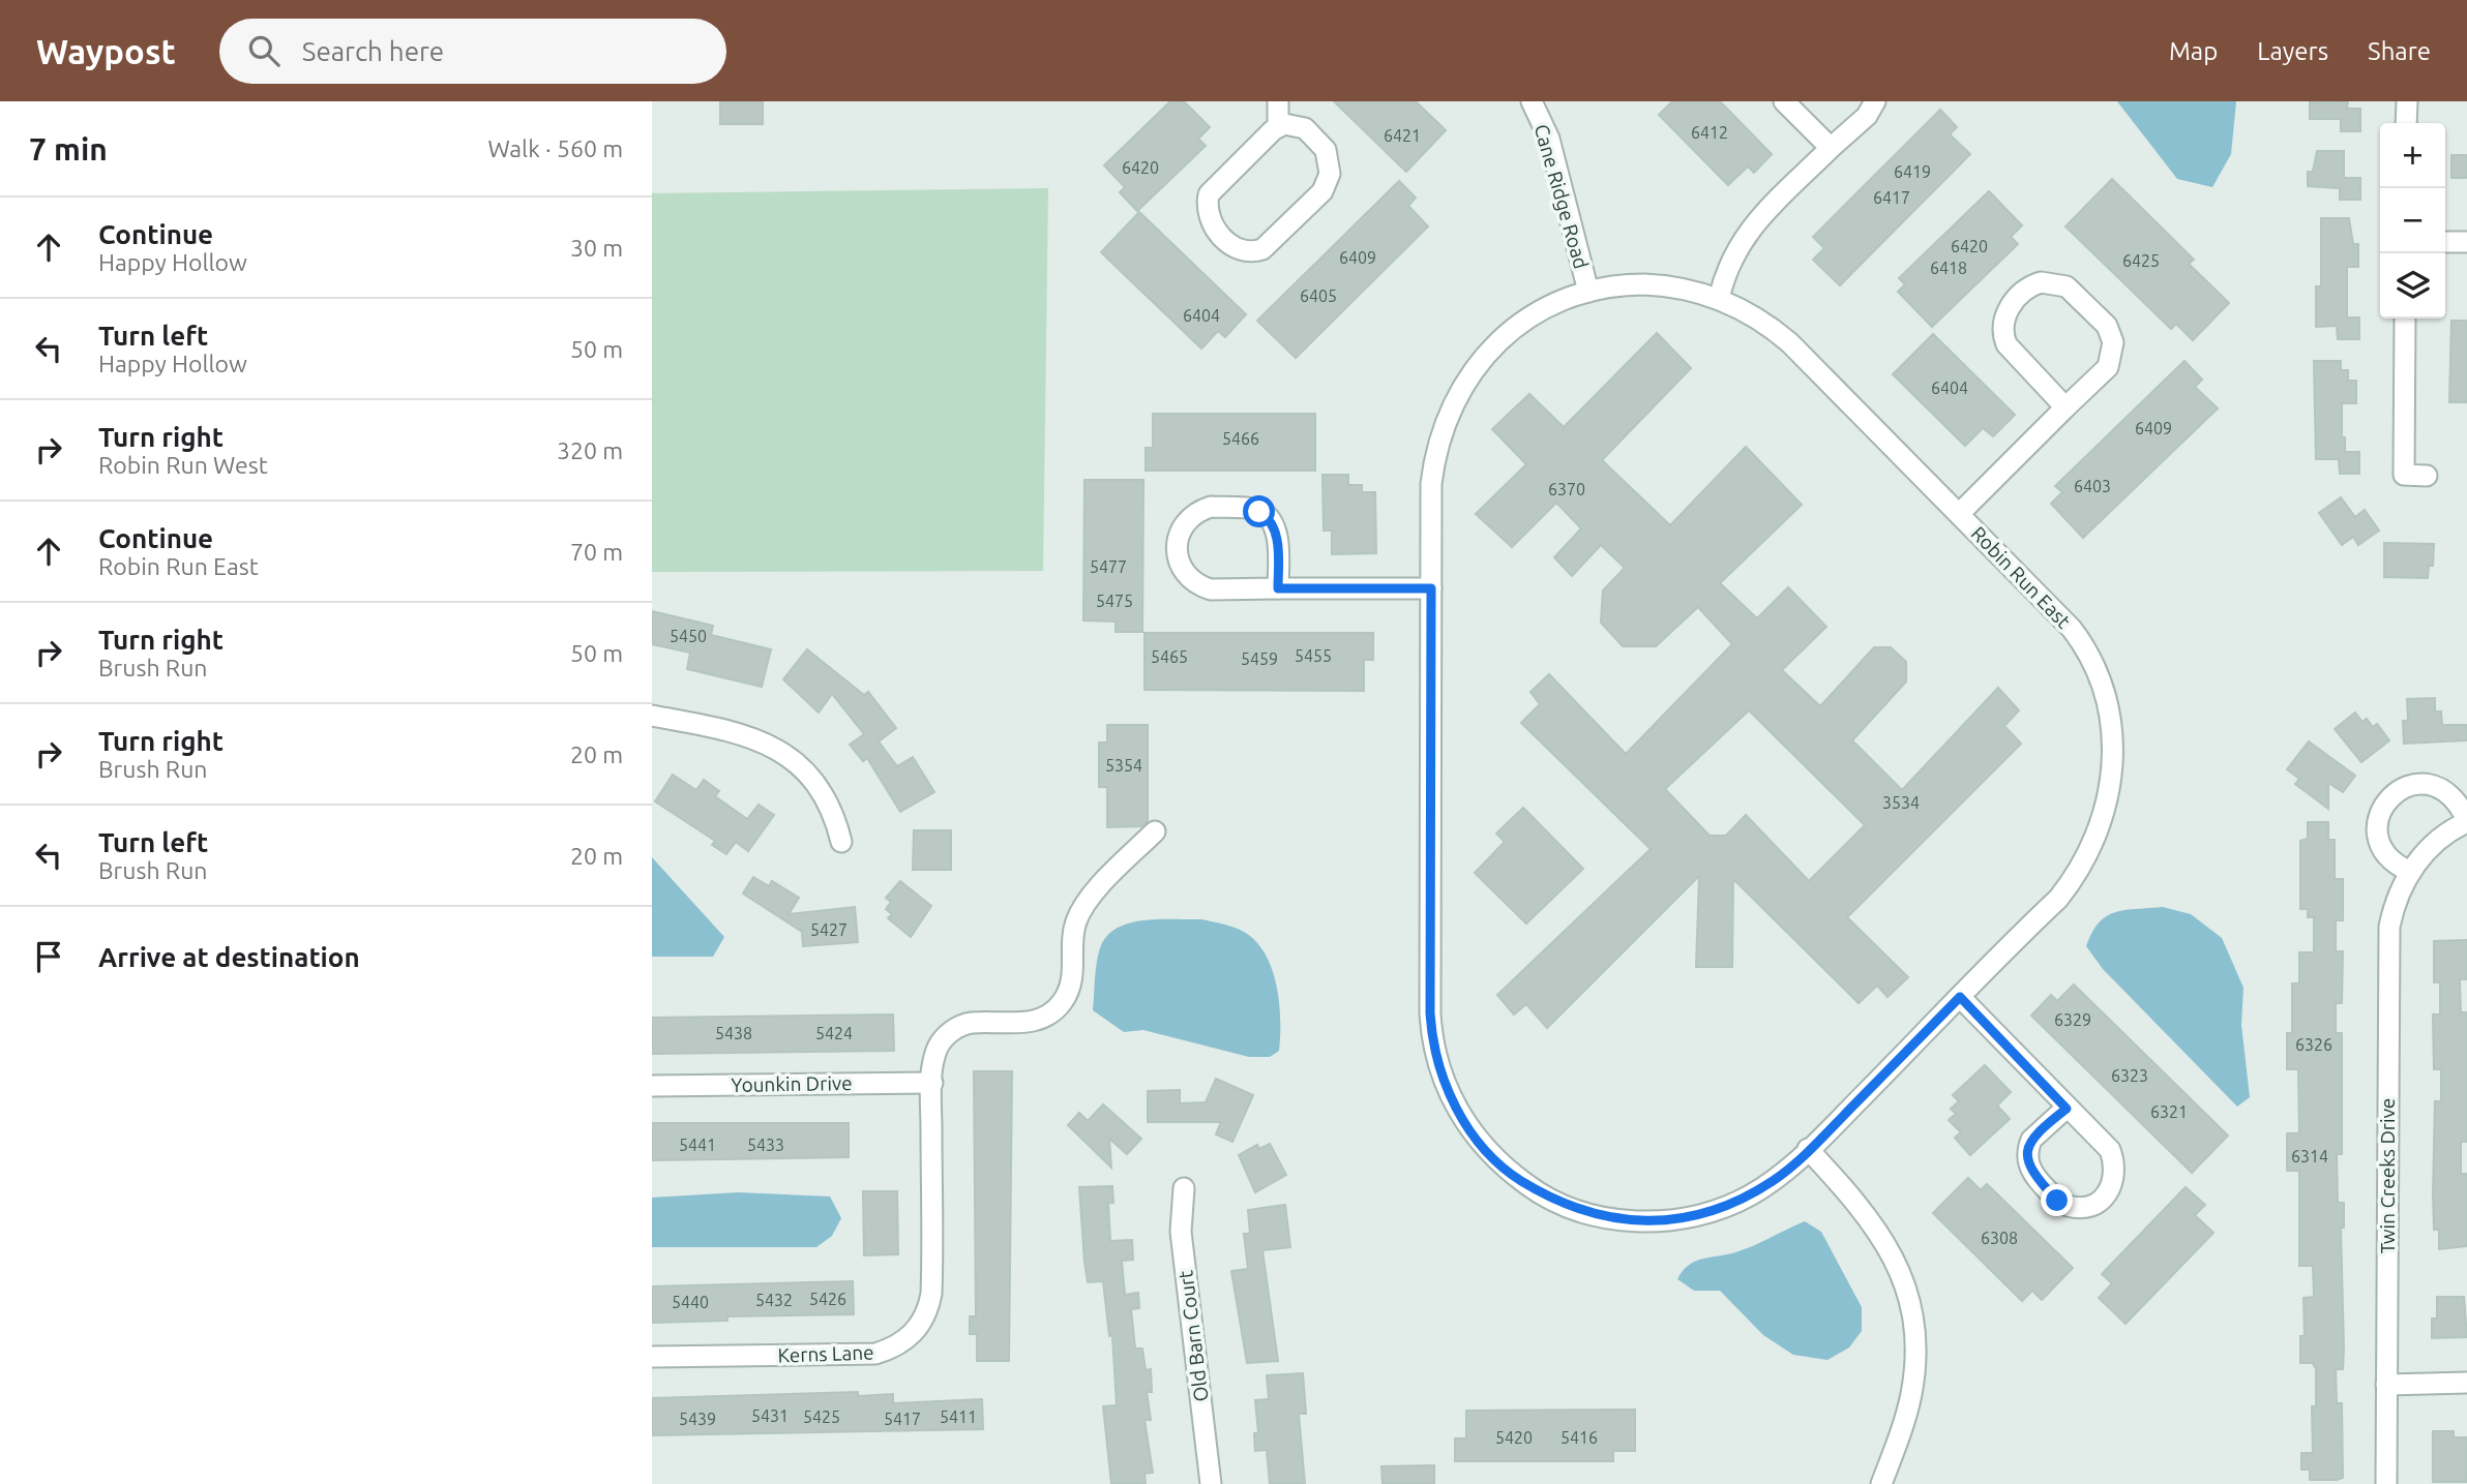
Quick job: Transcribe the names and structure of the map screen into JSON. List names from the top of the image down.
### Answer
{
  "streets": {
    "street": [
      "Cane Ridge Road",
      "Robin Run East",
      "Younkin Drive",
      "Twin Creeks Drive",
      "Old Barn Court",
      "Kerns Lane"
    ]
  },
  "crossings": [
    ["Cane Ridge Road", "Robin Run East"],
    ["Younkin Drive", "Kerns Lane"]
  ],
  "house_numbers": [
    "6412",
    "6421",
    "6420",
    "6419",
    "6417",
    "6420",
    "6409",
    "6425",
    "6418",
    "6405",
    "6404",
    "6404",
    "6409",
    "5466",
    "6403",
    "6370",
    "5477",
    "5475",
    "5450",
    "5455",
    "5465",
    "5459",
    "5354",
    "3534",
    "5427",
    "6329",
    "5438",
    "5424",
    "6326",
    "6323",
    "6321",
    "5441",
    "5433",
    "6314",
    "6308",
    "5426",
    "5432",
    "5440",
    "5431",
    "5425",
    "5411",
    "5439",
    "5417",
    "5420",
    "5416"
  ],
  "page": {
    "header": "Waypost",
    "search": "Search here",
    "nav": ["Map", "Layers", "Share"],
    "heading": ["7 min", "Walk · 560 m"],
    "map_buttons": ["+", "−"],
    "list": [
      ["Continue", "Happy Hollow", "30 m"],
      ["Turn left", "Happy Hollow", "50 m"],
      ["Turn right", "Robin Run West", "320 m"],
      ["Continue", "Robin Run East", "70 m"],
      ["Turn right", "Brush Run", "50 m"],
      ["Turn right", "Brush Run", "20 m"],
      ["Turn left", "Brush Run", "20 m"],
      "Arrive at destination"
    ]
  }
}
